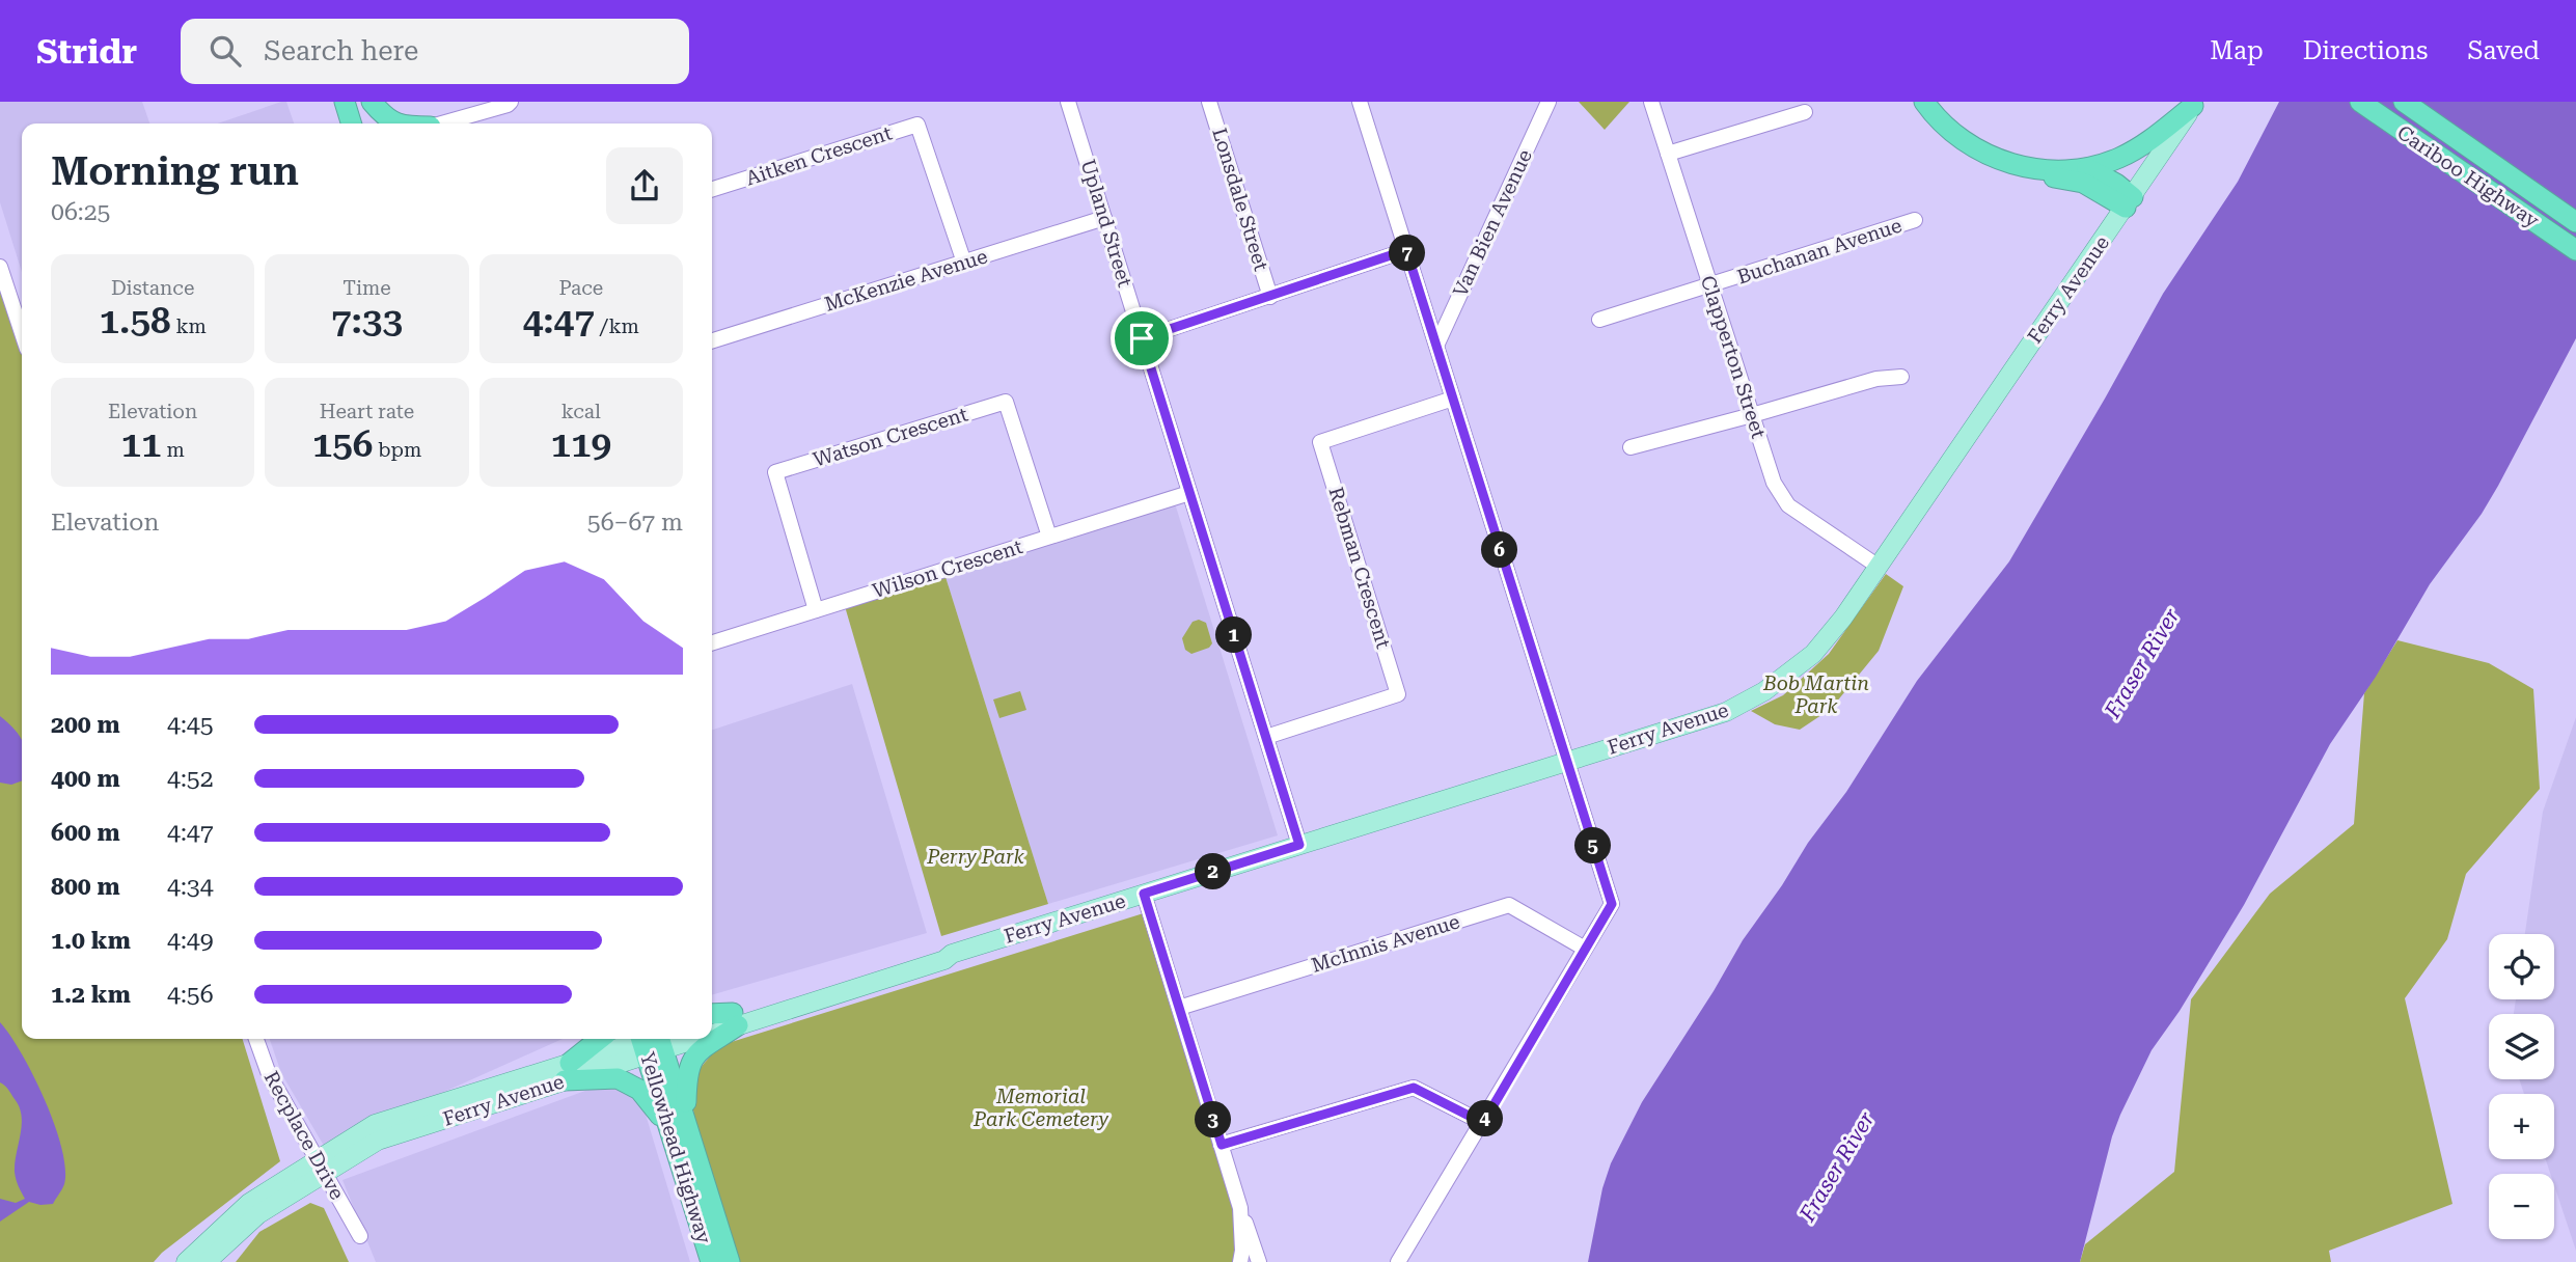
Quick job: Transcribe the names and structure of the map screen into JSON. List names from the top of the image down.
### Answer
{
  "streets": {
    "highway": ["Cariboo Highway", "Yellowhead Highway"],
    "main road": ["Ferry Avenue"],
    "street": [
      "Aitken Crescent",
      "Lonsdale Street",
      "Upland Street",
      "Van Bien Avenue",
      "Buchanan Avenue",
      "McKenzie Avenue",
      "Clapperton Street",
      "Watson Crescent",
      "Rebman Crescent",
      "Wilson Crescent",
      "McInnis Avenue",
      "Recplace Drive"
    ]
  },
  "crossings": [
    ["Aitken Crescent", "McKenzie Avenue"],
    ["Upland Street", "McKenzie Avenue"],
    ["Upland Street", "Ferry Avenue"],
    ["Upland Street", "Rebman Crescent"],
    ["Upland Street", "Wilson Crescent"],
    ["Buchanan Avenue", "Clapperton Street"],
    ["Ferry Avenue", "Clapperton Street"],
    ["Ferry Avenue", "Recplace Drive"],
    ["Ferry Avenue", "Yellowhead Highway"],
    ["Watson Crescent", "Wilson Crescent"]
  ],
  "water": ["Fraser River"],
  "parks": ["Bob Martin Park", "Perry Park", "Memorial Park Cemetery"],
  "page": {
    "header": "Stridr",
    "search": "Search here",
    "nav": ["Map", "Directions", "Saved"],
    "heading": ["Morning run", "06:25"],
    "pins": [
      "7",
      "6",
      "1",
      "5",
      "2",
      "4",
      "3"
    ],
    "stats": [
      ["Distance", "1.58 km"],
      ["Time", "7:33"],
      ["Pace", "4:47 /km"],
      ["Elevation", "11 m"],
      ["Heart rate", "156 bpm"],
      ["kcal", "119"]
    ],
    "chart": ["Elevation", "56–67 m"],
    "list": [
      {
        "name": "200 m",
        "note": "4:45"
      },
      {
        "name": "400 m",
        "note": "4:52"
      },
      {
        "name": "600 m",
        "note": "4:47"
      },
      {
        "name": "800 m",
        "note": "4:34"
      },
      {
        "name": "1.0 km",
        "note": "4:49"
      },
      {
        "name": "1.2 km",
        "note": "4:56"
      }
    ],
    "map_buttons": ["+", "−"]
  }
}
